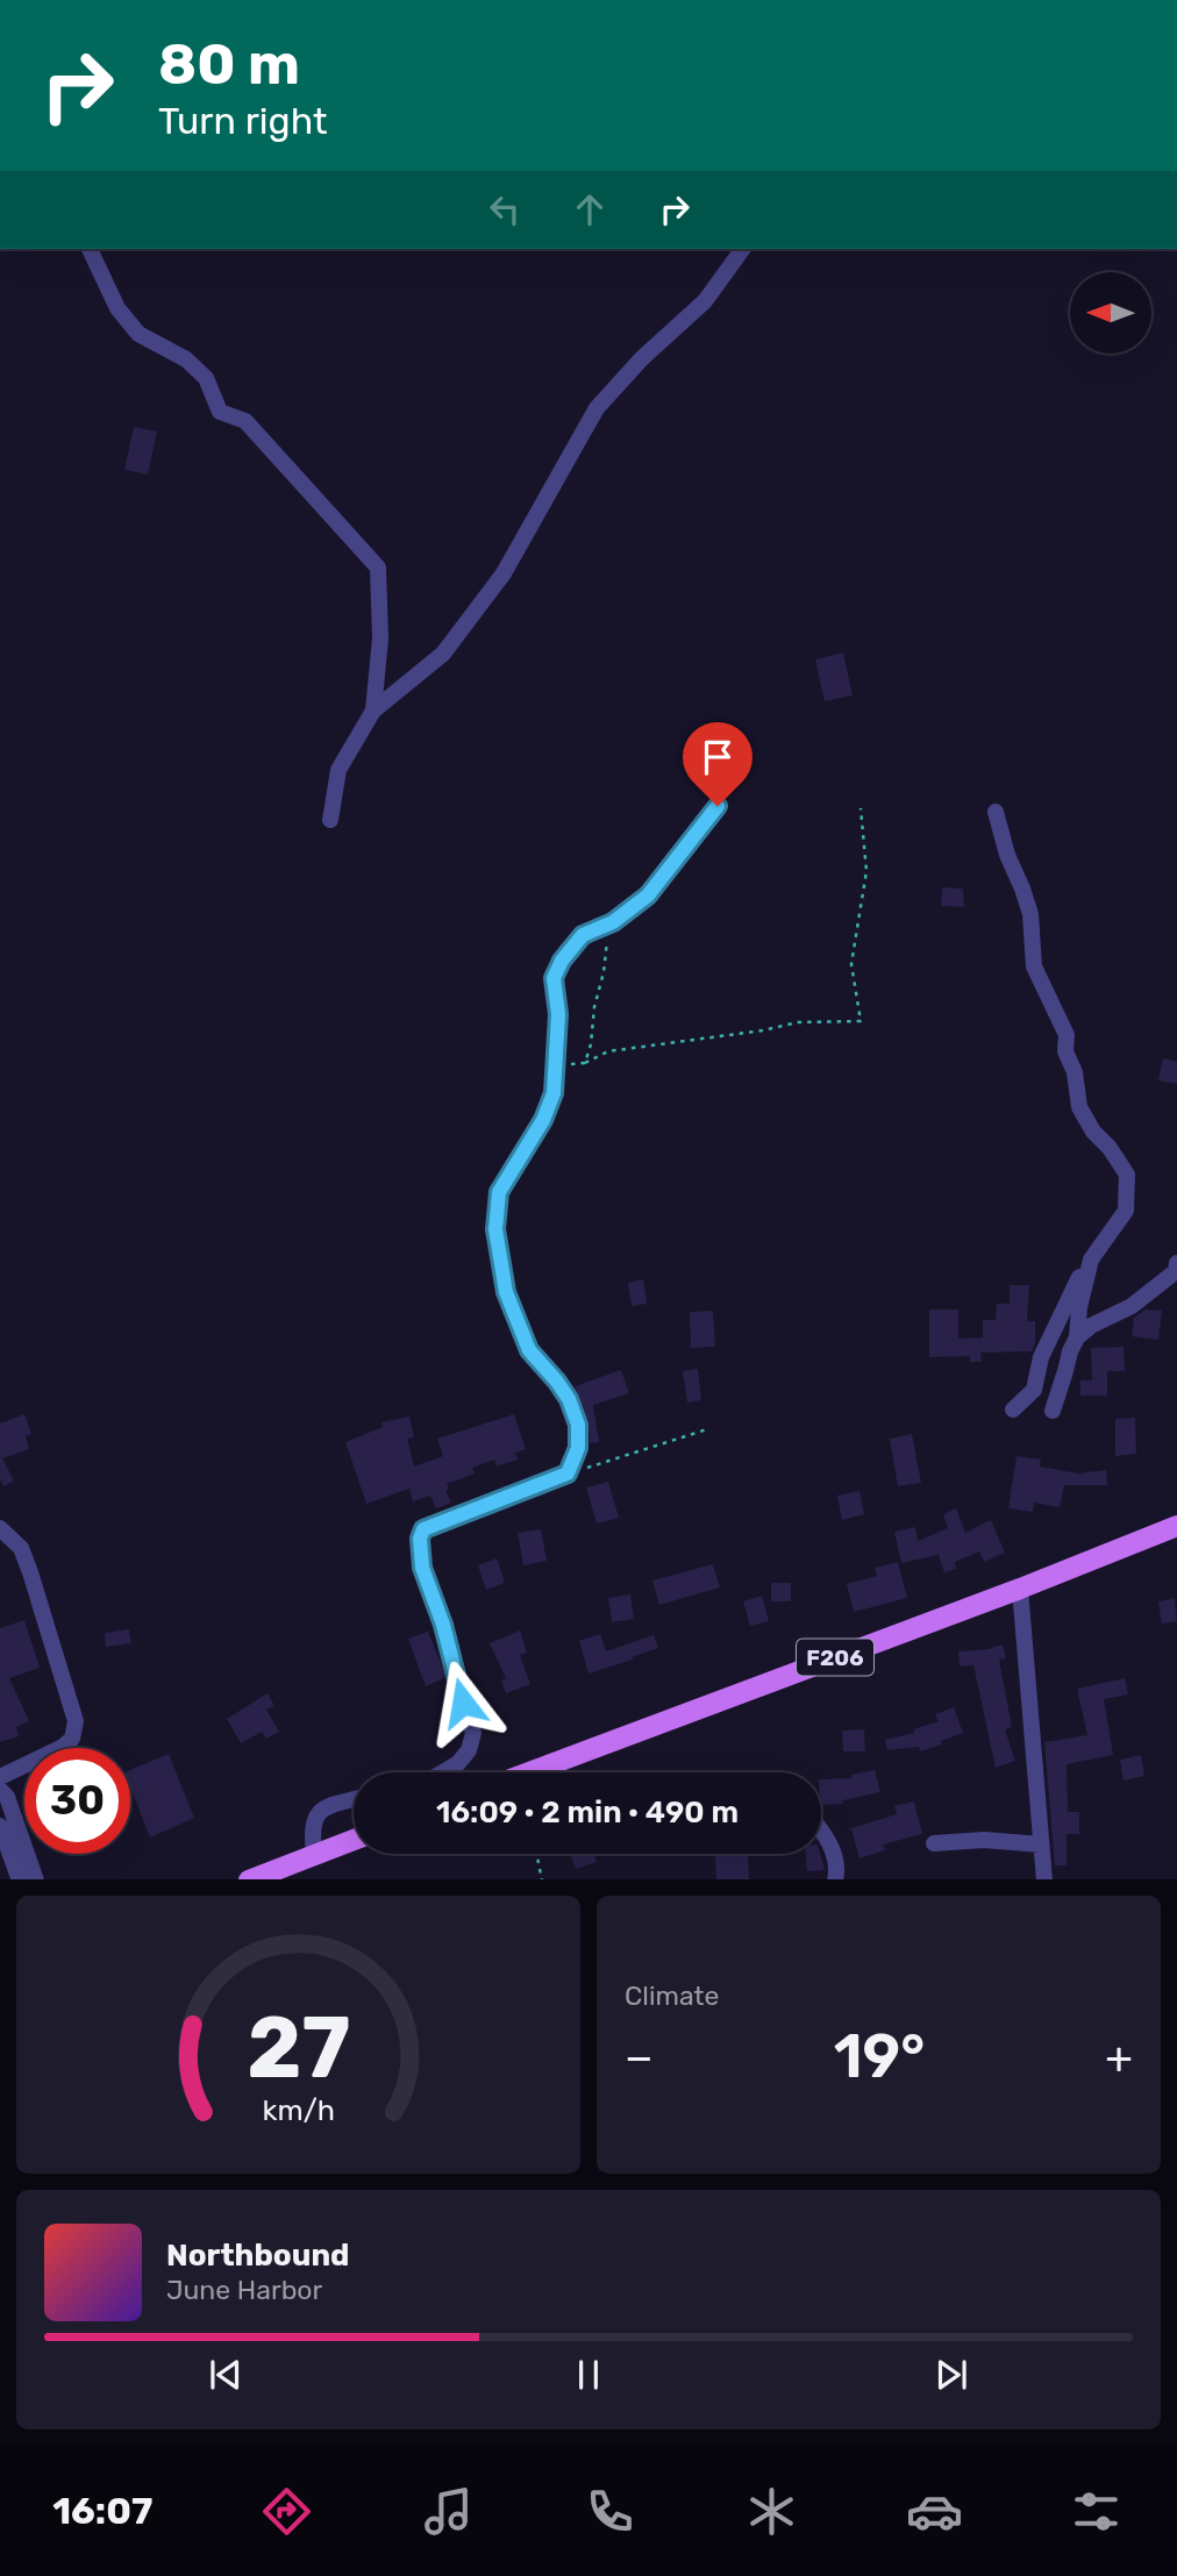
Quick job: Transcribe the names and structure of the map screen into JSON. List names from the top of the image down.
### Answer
{
  "streets": {
    "main road": ["F206"]
  },
  "north": "left",
  "page": {
    "turn": ["80 m", "Turn right"],
    "limit": "30",
    "trip": "16:09 · 2 min · 490 m",
    "tile": "Climate",
    "heat": ["−", "19°", "+"],
    "song": ["Northbound", "June Harbor"],
    "tabs": "16:07",
    "gauge": ["27", "km/h"]
  }
}
